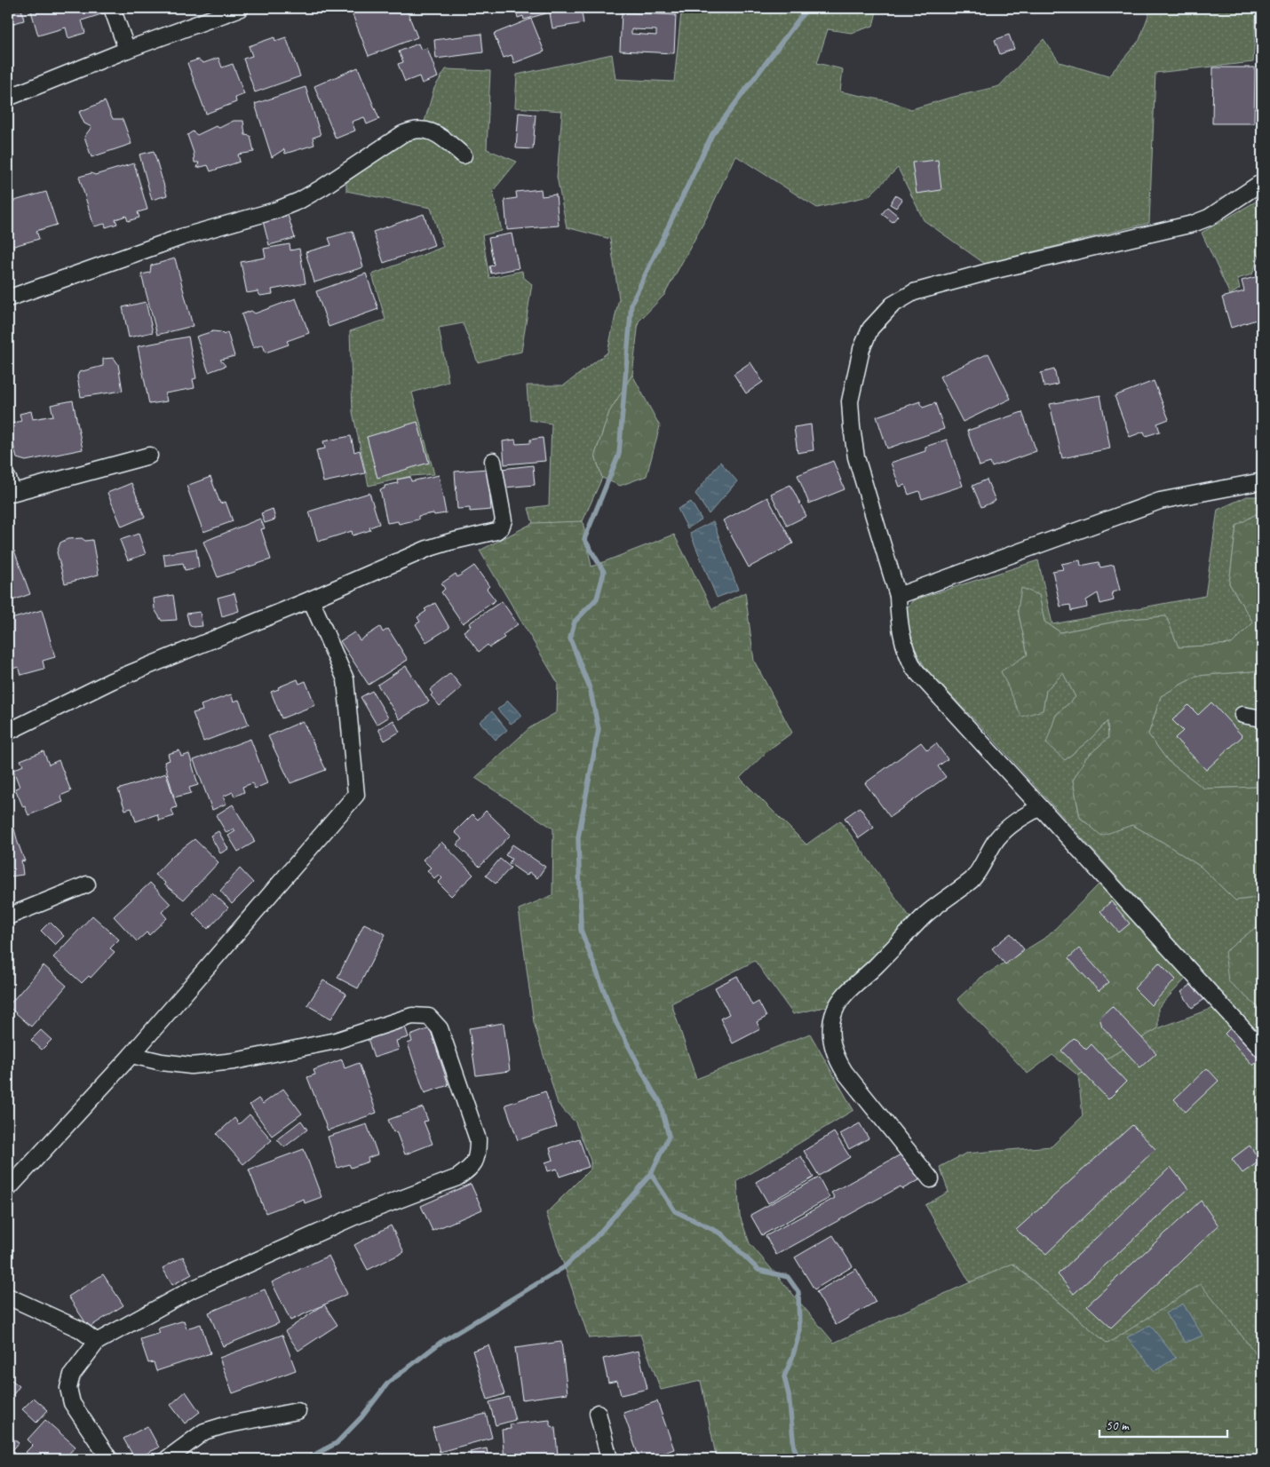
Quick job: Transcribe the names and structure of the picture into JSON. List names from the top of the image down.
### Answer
{
  "scale_bar": "50 m"
}
